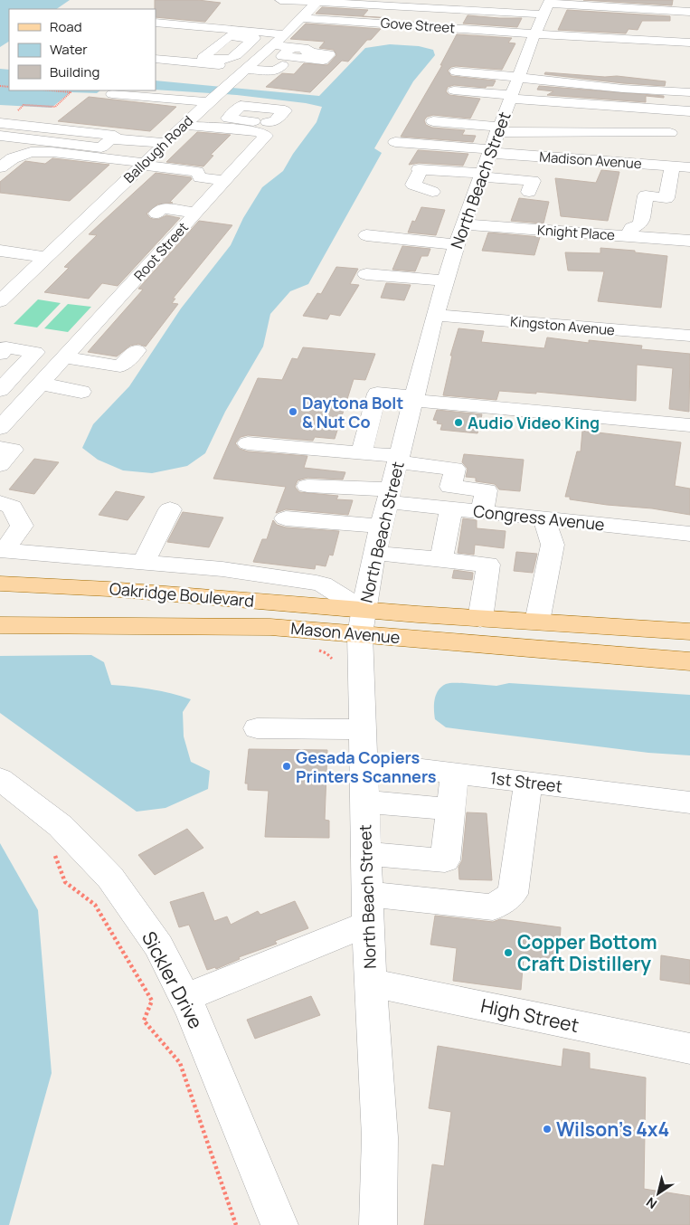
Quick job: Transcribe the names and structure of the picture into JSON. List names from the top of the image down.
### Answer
{
  "streets": {
    "main road": ["Oakridge Boulevard", "Mason Avenue"],
    "street": [
      "Gove Street",
      "Ballough Road",
      "Madison Avenue",
      "North Beach Street",
      "Knight Place",
      "Root Street",
      "Kingston Avenue",
      "Congress Avenue",
      "1st Street",
      "Sickler Drive",
      "High Street"
    ]
  },
  "crossings": [
    ["Gove Street", "Ballough Road"],
    ["Gove Street", "North Beach Street"],
    ["Ballough Road", "Root Street"],
    ["Madison Avenue", "North Beach Street"],
    ["North Beach Street", "Knight Place"],
    ["North Beach Street", "Kingston Avenue"],
    ["North Beach Street", "Congress Avenue"],
    ["North Beach Street", "Oakridge Boulevard"],
    ["North Beach Street", "Mason Avenue"],
    ["North Beach Street", "1st Street"],
    ["North Beach Street", "High Street"],
    ["Oakridge Boulevard", "Mason Avenue"]
  ],
  "places": [
    "Daytona Bolt & Nut Co",
    "Audio Video King",
    "Gesada Copiers Printers Scanners",
    "Copper Bottom Craft Distillery",
    "Wilson's 4x4"
  ],
  "legend": ["Road", "Water", "Building"],
  "north": "bottom left"
}
